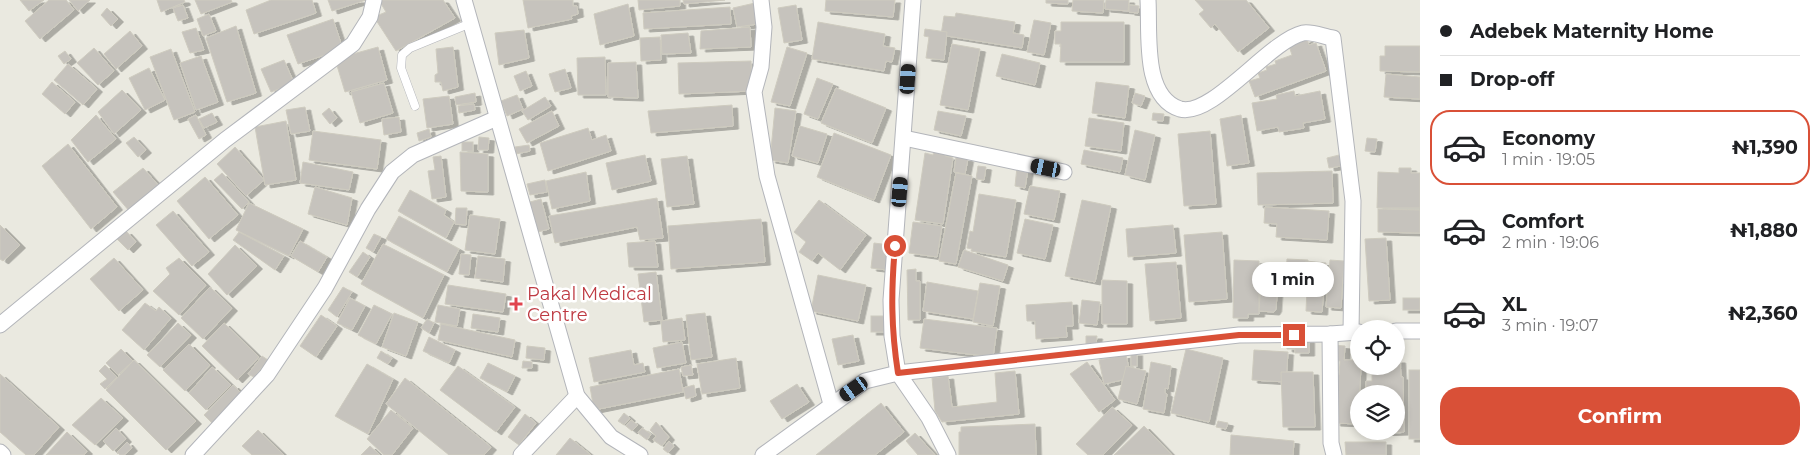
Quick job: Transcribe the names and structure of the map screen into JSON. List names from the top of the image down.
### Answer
{
  "places": {
    "health": ["Pakal Medical Centre"]
  },
  "page": {
    "banner": ["Adebek Maternity Home", "Drop-off"],
    "list": [
      {
        "name": "Economy",
        "note": "1 min · 19:05",
        "value": "₦1,390"
      },
      {
        "name": "Comfort",
        "note": "2 min · 19:06",
        "value": "₦1,880"
      },
      {
        "name": "XL",
        "note": "3 min · 19:07",
        "value": "₦2,360"
      }
    ],
    "bubble": "1 min",
    "buttons": "Confirm"
  }
}
